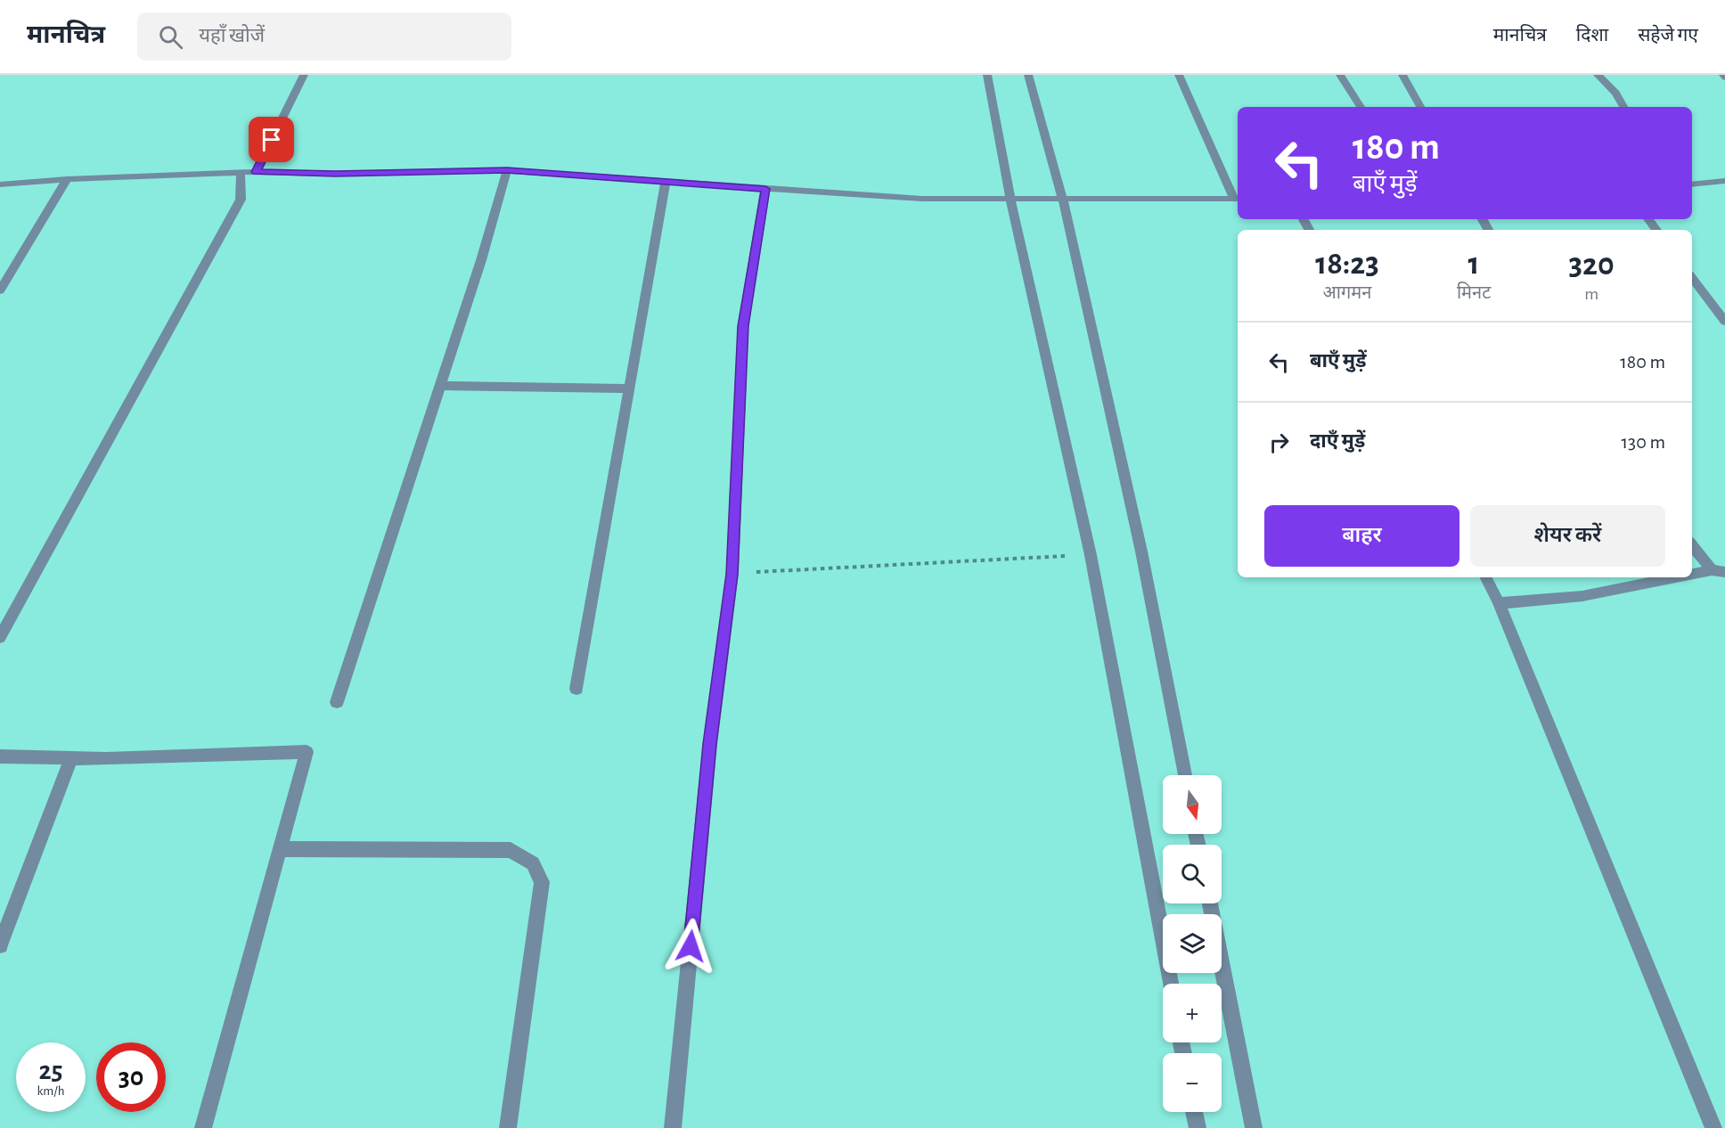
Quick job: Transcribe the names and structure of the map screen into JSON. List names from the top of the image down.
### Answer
{
  "north": "bottom",
  "page": {
    "header": "मानचित्र",
    "search": "यहाँ खोजें",
    "nav": ["मानचित्र", "दिशा", "सहेजे गए"],
    "turn": ["180 m", "बाएँ मुड़ें"],
    "eta": [
      "18:23",
      "आगमन",
      "1",
      "मिनट",
      "320",
      "m"
    ],
    "list": [
      {
        "name": "बाएँ मुड़ें",
        "value": "180 m"
      },
      {
        "name": "दाएँ मुड़ें",
        "value": "130 m"
      }
    ],
    "buttons": ["बाहर", "शेयर करें"],
    "map_buttons": ["+", "−"],
    "speed": "25 km/h",
    "limit": "30"
  }
}
